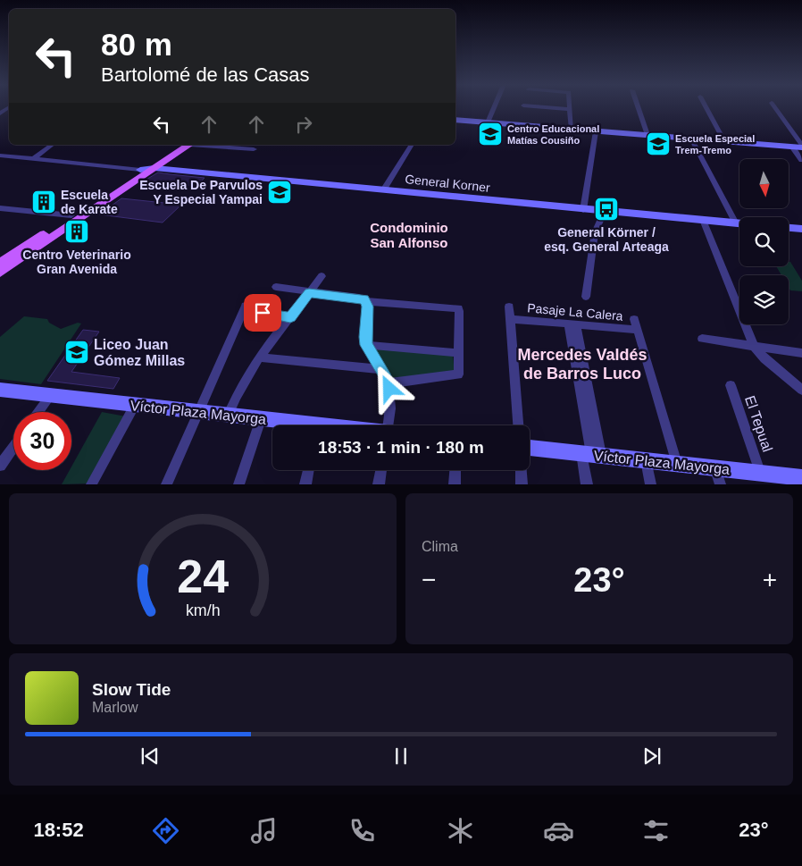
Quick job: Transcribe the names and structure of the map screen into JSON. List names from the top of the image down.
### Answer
{
  "streets": {
    "street": [
      "General Korner",
      "Pasaje La Calera",
      "Víctor Plaza Mayorga",
      "El Tepual"
    ]
  },
  "crossings": [
    ["Víctor Plaza Mayorga", "El Tepual"]
  ],
  "districts": ["Condominio San Alfonso", "Mercedes Valdés de Barros Luco"],
  "places": {
    "school or university": [
      "Centro Educacional Matías Cousiño",
      "Escuela Especial Trem-Tremo",
      "Escuela De Parvulos Y Especial Yampai",
      "Liceo Juan Gómez Millas"
    ],
    "building": ["Escuela de Karate", "Centro Veterinario Gran Avenida"],
    "bus stop": ["General Körner / esq. General Arteaga"]
  },
  "north": "bottom",
  "page": {
    "turn": ["80 m", "Bartolomé de las Casas"],
    "limit": "30",
    "trip": "18:53 · 1 min · 180 m",
    "tile": "Clima",
    "heat": ["−", "23°", "+"],
    "song": ["Slow Tide", "Marlow"],
    "tabs": ["18:52", "23°"],
    "gauge": ["24", "km/h"]
  }
}
